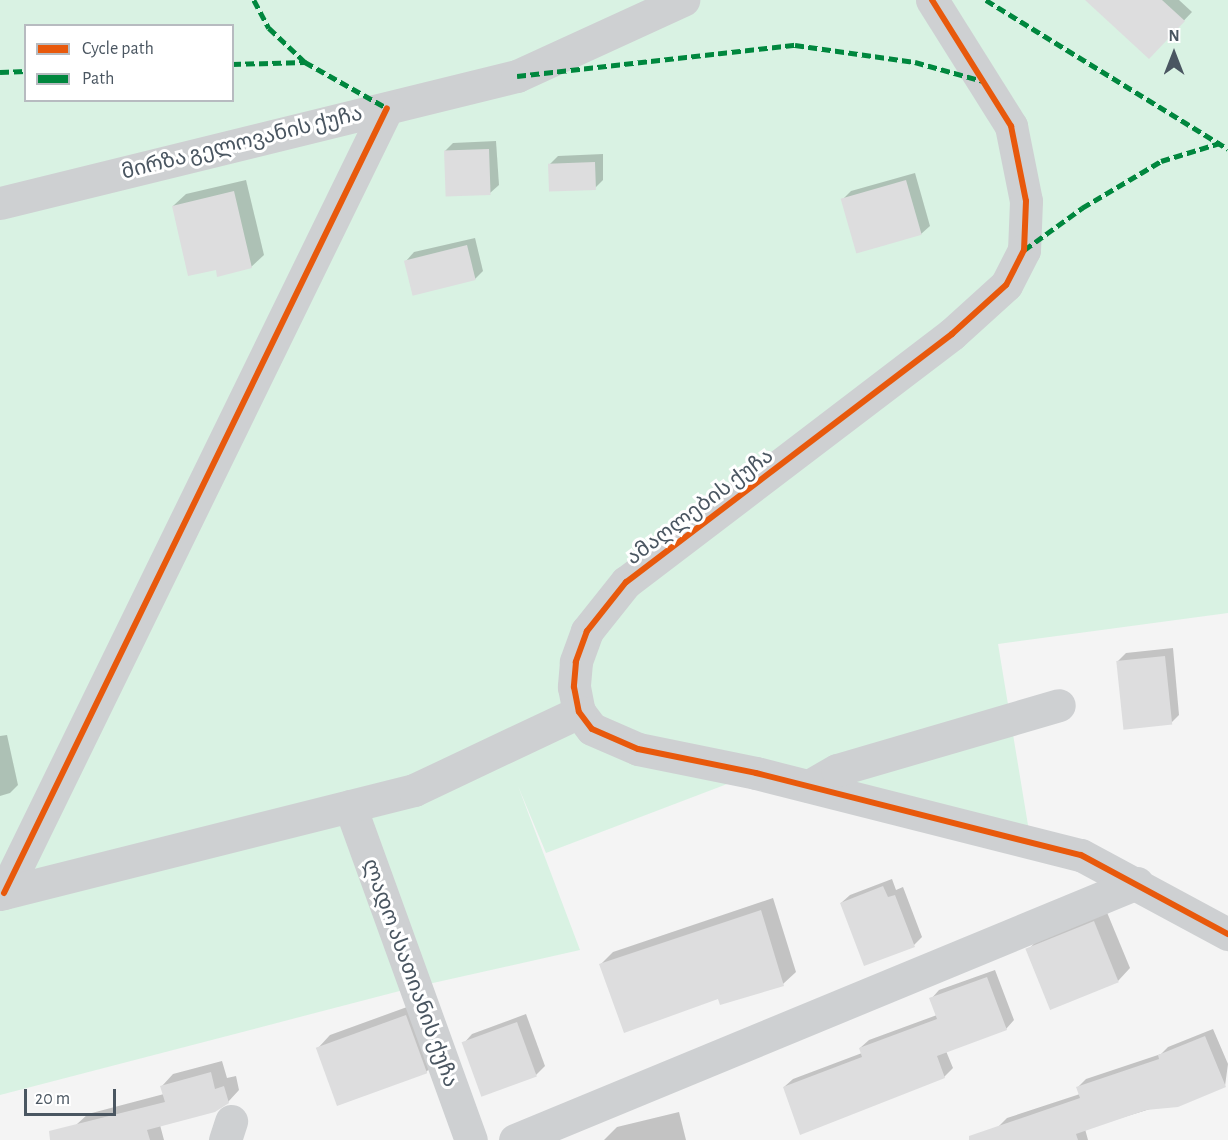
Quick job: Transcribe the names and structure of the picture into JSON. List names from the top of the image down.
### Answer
{
  "streets": {
    "street": ["მირზა გელოვანის ქუჩა", "ამაღლების ქუჩა", "ლადო ასათიანის ქუჩა"]
  },
  "legend": ["Cycle path", "Path"],
  "scale_bar": "20 m",
  "north": "top"
}
